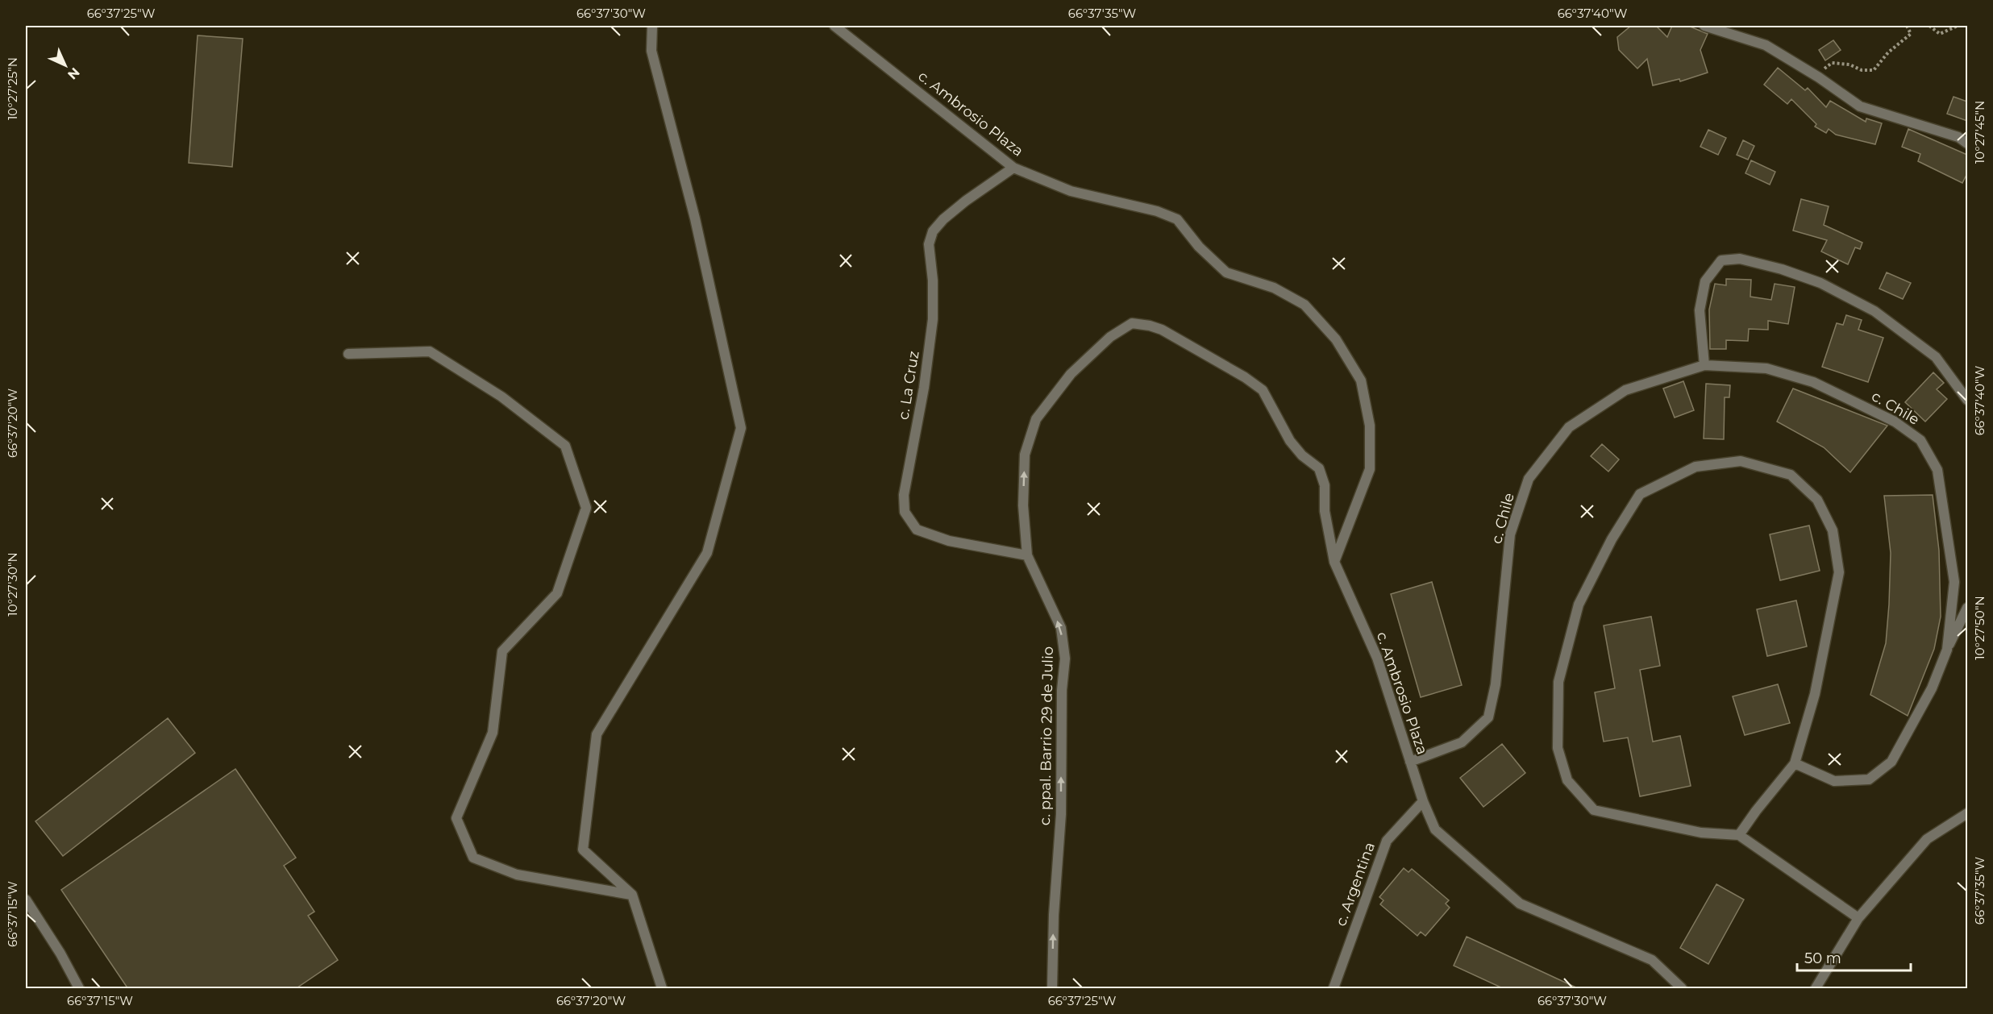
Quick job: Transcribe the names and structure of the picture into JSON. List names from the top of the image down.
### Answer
{
  "streets": {
    "street": [
      "c. Ambrosio Plaza",
      "c. La Cruz",
      "c. Chile",
      "c. ppal. Barrio 29 de Julio",
      "c. Argentina"
    ]
  },
  "crossings": [
    ["c. Ambrosio Plaza", "c. La Cruz"],
    ["c. Ambrosio Plaza", "c. Chile"],
    ["c. Ambrosio Plaza", "c. ppal. Barrio 29 de Julio"],
    ["c. Ambrosio Plaza", "c. Argentina"],
    ["c. La Cruz", "c. ppal. Barrio 29 de Julio"]
  ],
  "scale_bar": "50 m",
  "north": "bottom right",
  "coordinates": [
    "66°37'25\"W",
    "66°37'30\"W",
    "66°37'35\"W",
    "66°37'40\"W",
    "10°27'25\"N",
    "10°27'45\"N",
    "66°37'20\"W",
    "10°27'30\"N",
    "10°27'50\"N",
    "66°37'15\"W"
  ]
}
